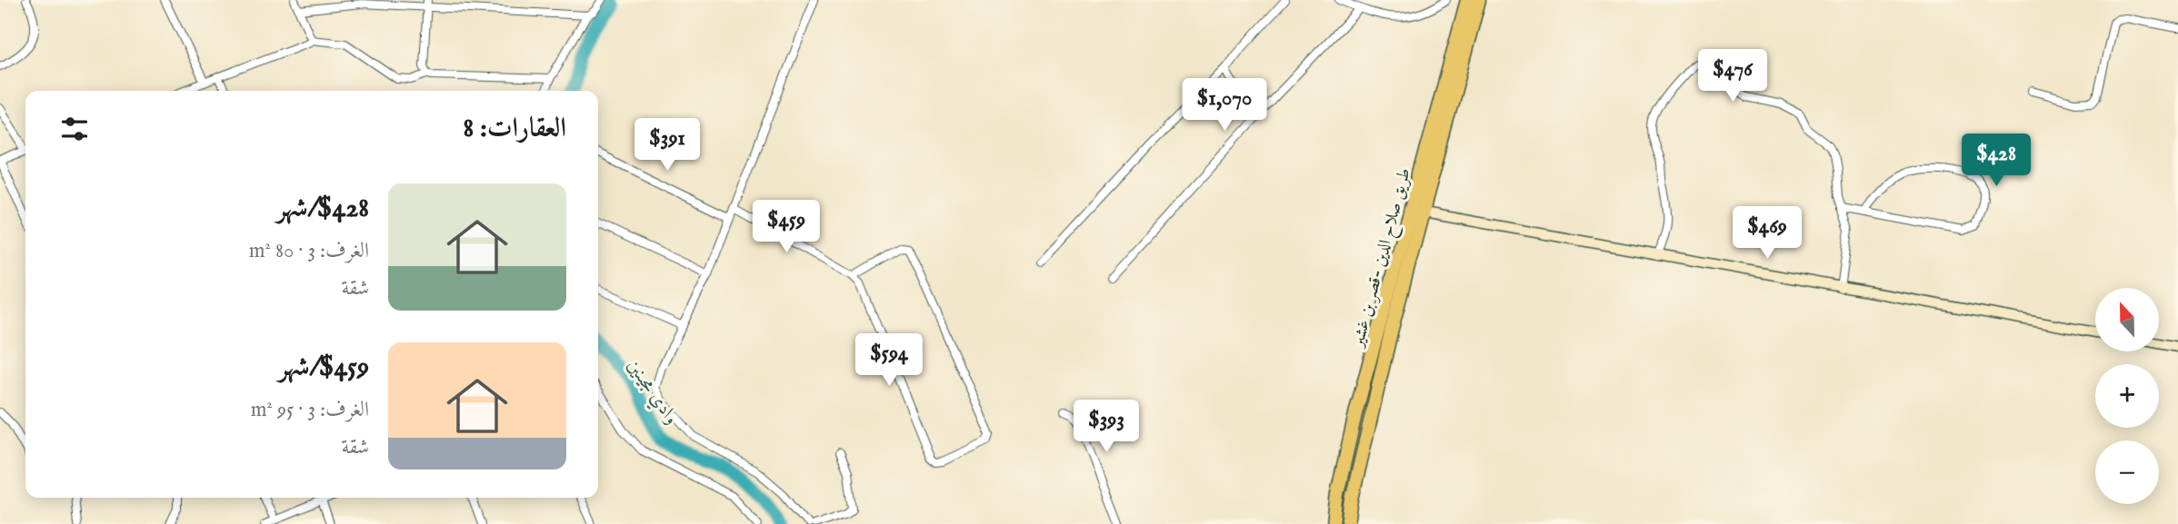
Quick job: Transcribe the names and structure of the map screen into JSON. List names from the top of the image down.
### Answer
{
  "streets": {
    "highway": ["طريق صلاح الدين -قصر بن غشير"]
  },
  "water": ["وادي مجينين"],
  "north": "top",
  "page": {
    "price": [
      "$476",
      "$1,070",
      "$391",
      "$428",
      "$459",
      "$469",
      "$594",
      "$393"
    ],
    "heading": "العقارات: 8",
    "list": [
      {
        "name": "$428/شهر",
        "note": "الغرف: 3 · 80 m² · شقة"
      },
      {
        "name": "$459/شهر",
        "note": "الغرف: 3 · 95 m² · شقة"
      }
    ],
    "map_buttons": ["+", "−"]
  }
}
